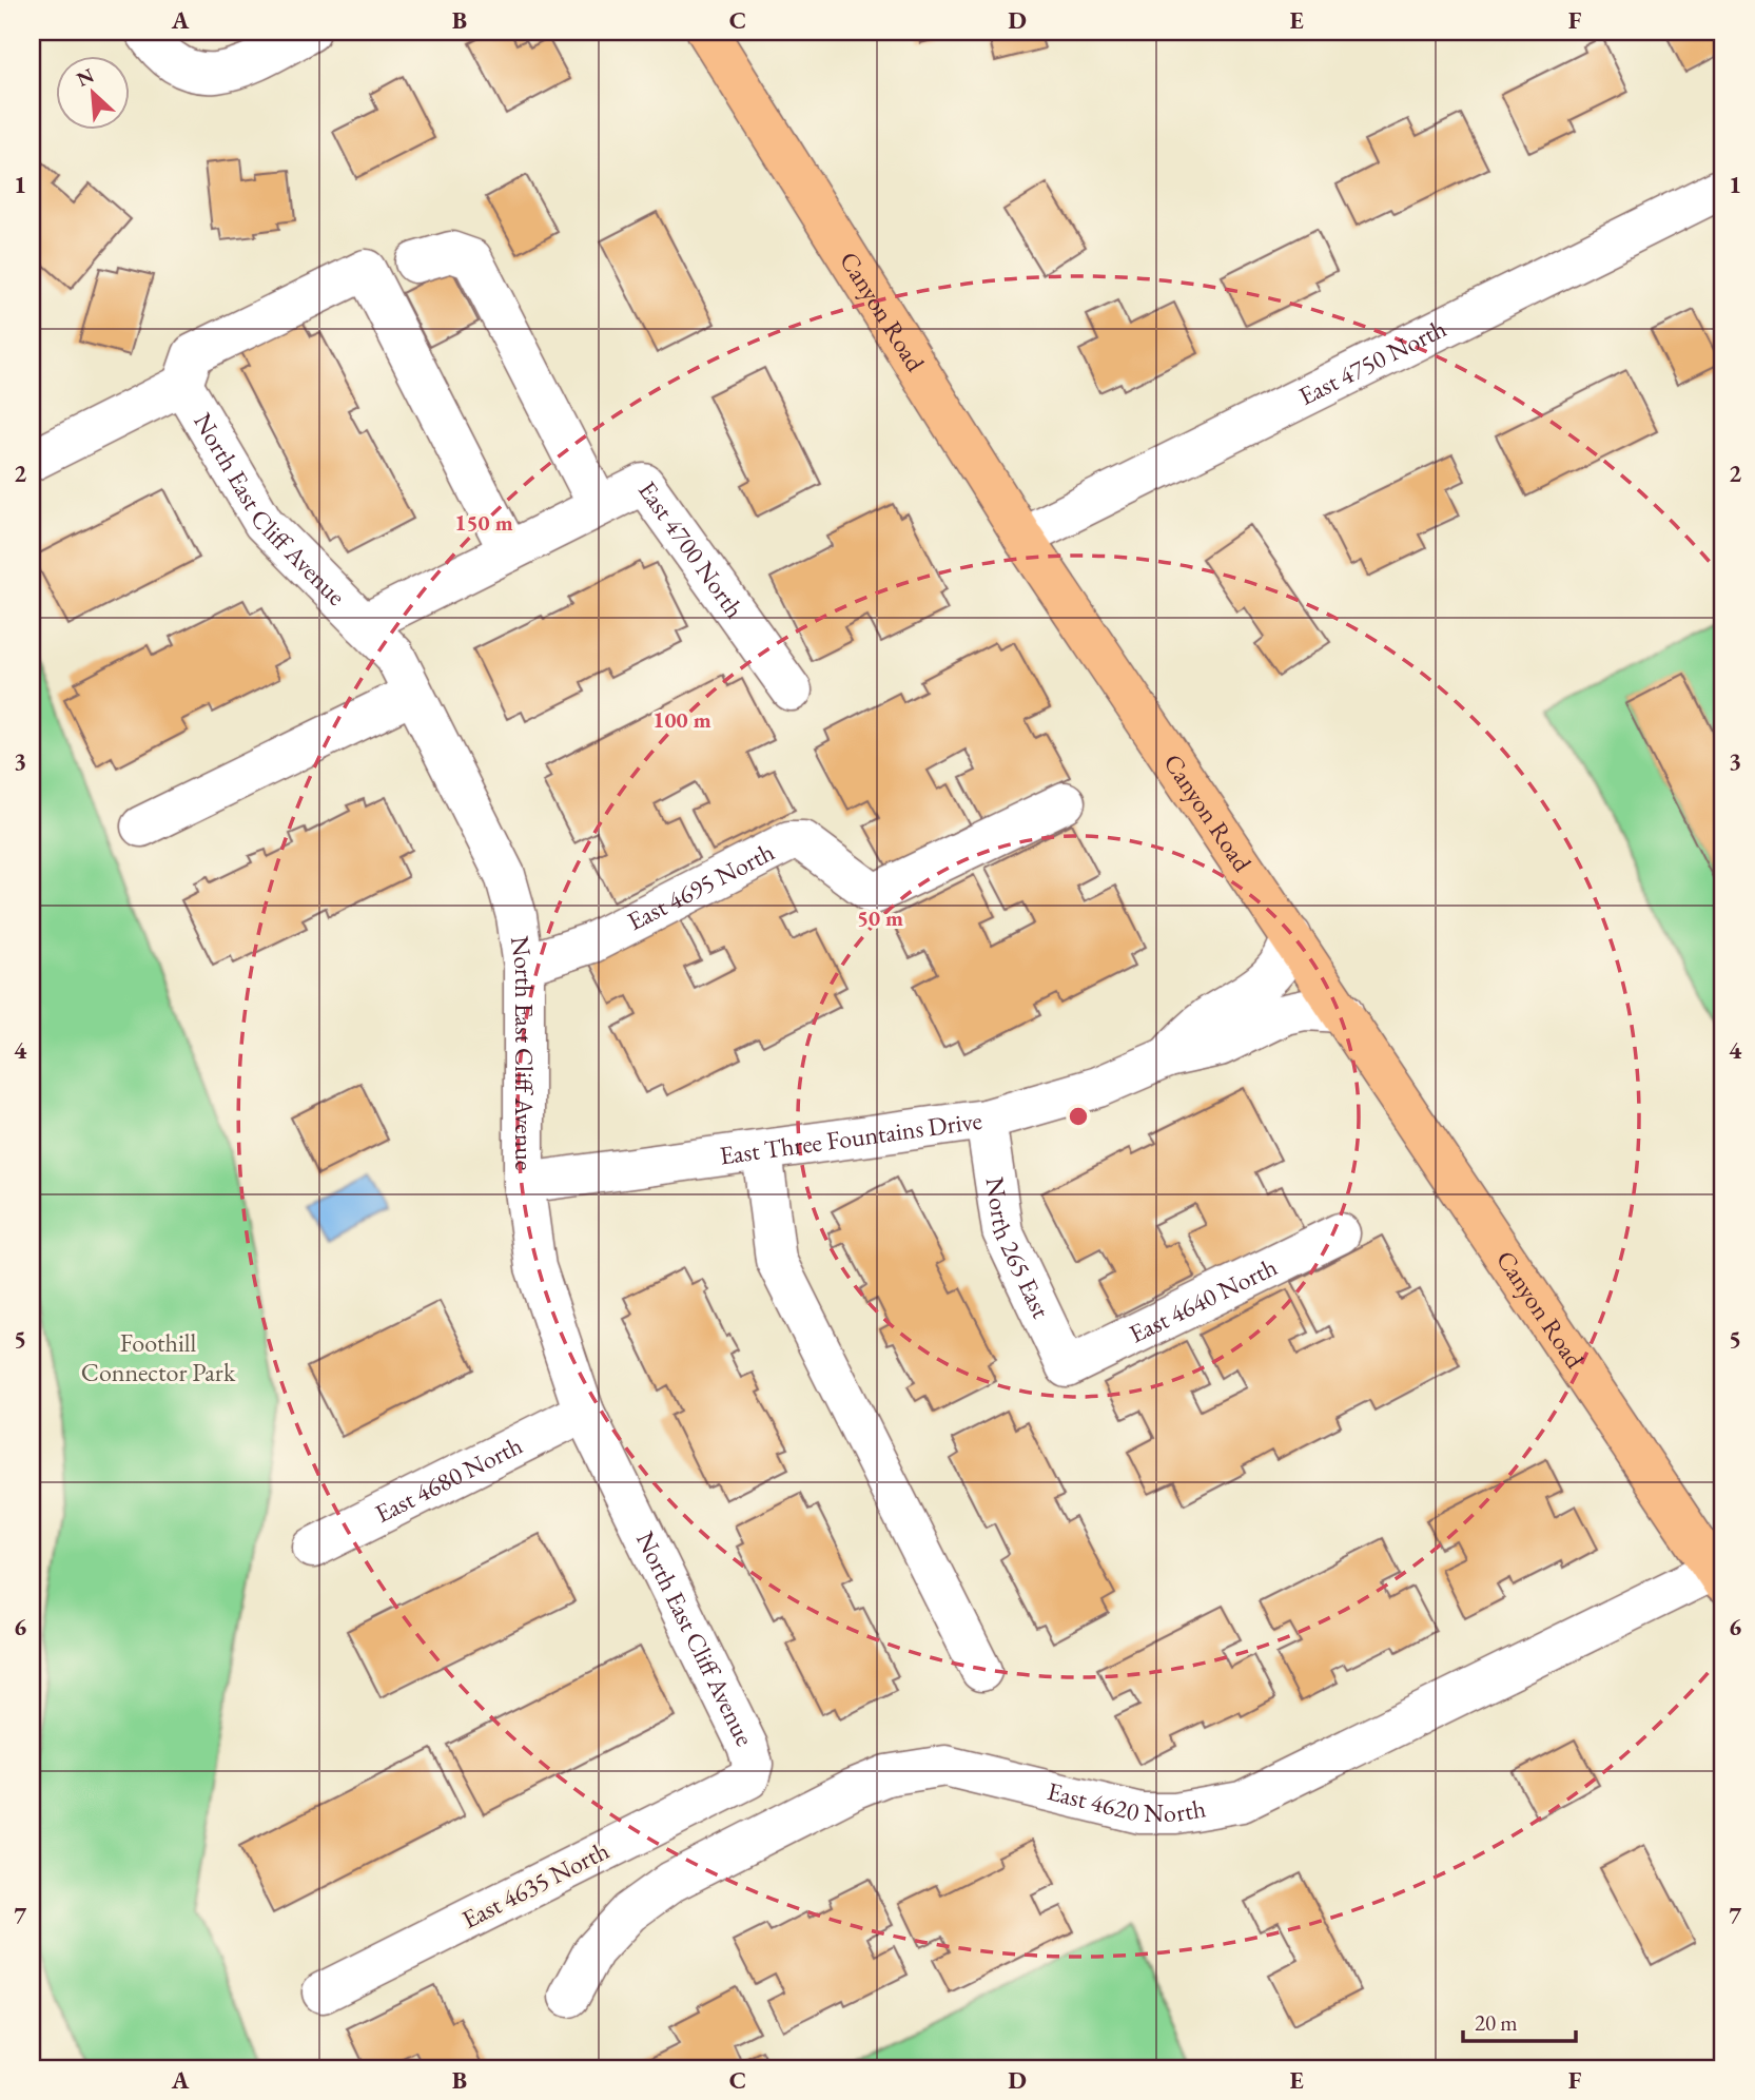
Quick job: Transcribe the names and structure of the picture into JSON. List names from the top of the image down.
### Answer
{
  "streets": {
    "main road": ["Canyon Road"],
    "street": [
      "East 4750 North",
      "North East Cliff Avenue",
      "East 4700 North",
      "East 4695 North",
      "East Three Fountains Drive",
      "North 265 East",
      "East 4640 North",
      "East 4680 North",
      "East 4620 North",
      "East 4635 North"
    ]
  },
  "crossings": [
    ["Canyon Road", "East 4750 North"],
    ["Canyon Road", "East Three Fountains Drive"],
    ["Canyon Road", "East 4620 North"],
    ["North East Cliff Avenue", "East 4700 North"],
    ["North East Cliff Avenue", "East 4695 North"],
    ["North East Cliff Avenue", "East Three Fountains Drive"],
    ["North East Cliff Avenue", "East 4680 North"],
    ["North East Cliff Avenue", "East 4635 North"],
    ["East Three Fountains Drive", "North 265 East"],
    ["North 265 East", "East 4640 North"]
  ],
  "parks": ["Foothill Connector Park"],
  "scale_bar": "20 m",
  "north": "top left",
  "grid": {
    "columns": [
      "A",
      "B",
      "C",
      "D",
      "E",
      "F"
    ],
    "rows": [
      "1",
      "2",
      "3",
      "4",
      "5",
      "6",
      "7"
    ]
  },
  "rings": ["150 m", "100 m", "50 m"]
}
